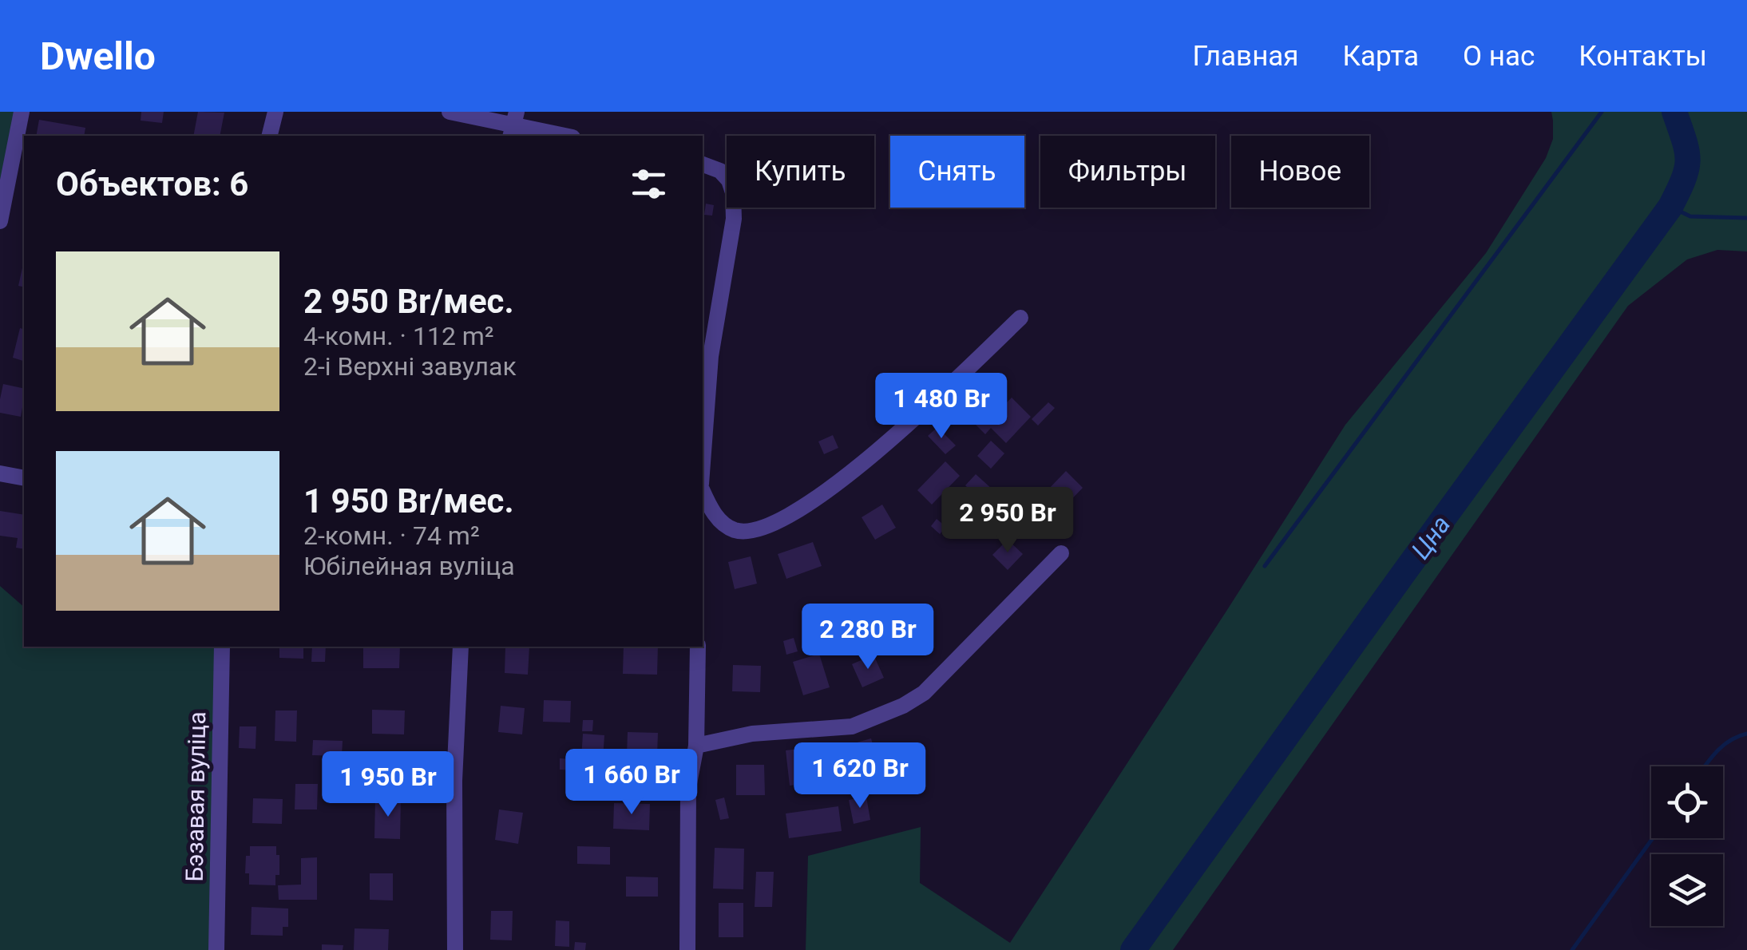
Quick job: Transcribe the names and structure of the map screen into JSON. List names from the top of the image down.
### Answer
{
  "streets": {
    "street": ["Бэзавая вуліца"]
  },
  "water": ["Цна"],
  "page": {
    "header": "Dwello",
    "nav": [
      "Главная",
      "Карта",
      "О нас",
      "Контакты"
    ],
    "chip": [
      "Купить",
      "Снять",
      "Фильтры",
      "Новое"
    ],
    "heading": "Объектов: 6",
    "list": [
      {
        "name": "2 950 Br/мес.",
        "note": "4-комн. · 112 m² · 2-і Верхні завулак"
      },
      {
        "name": "1 950 Br/мес.",
        "note": "2-комн. · 74 m² · Юбілейная вуліца"
      }
    ],
    "price": [
      "1 480 Br",
      "2 950 Br",
      "2 280 Br",
      "1 620 Br",
      "1 660 Br",
      "1 950 Br"
    ]
  }
}
